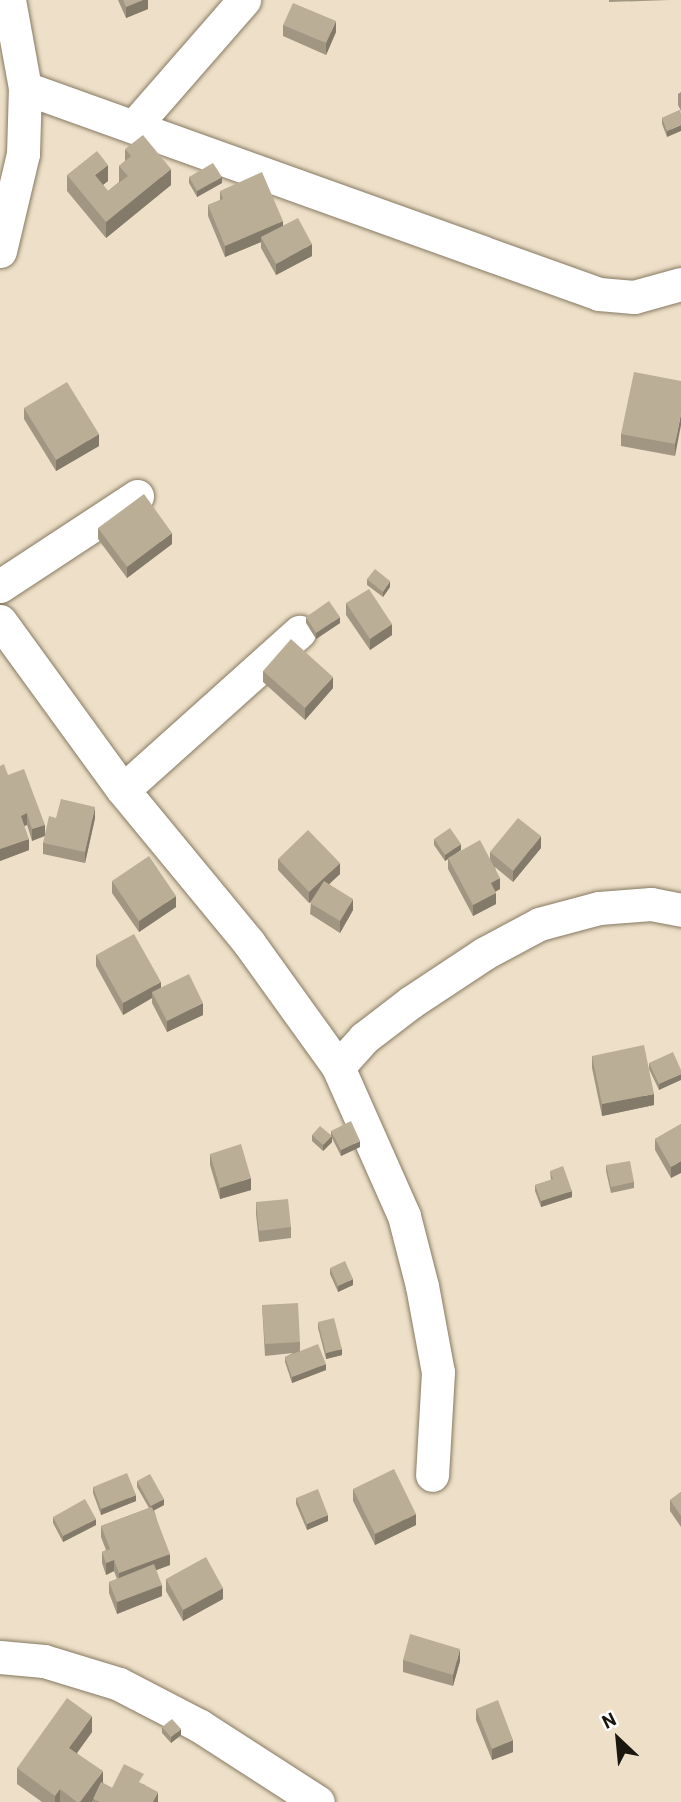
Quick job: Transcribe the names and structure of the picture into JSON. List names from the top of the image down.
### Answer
{
  "north": "top left"
}
